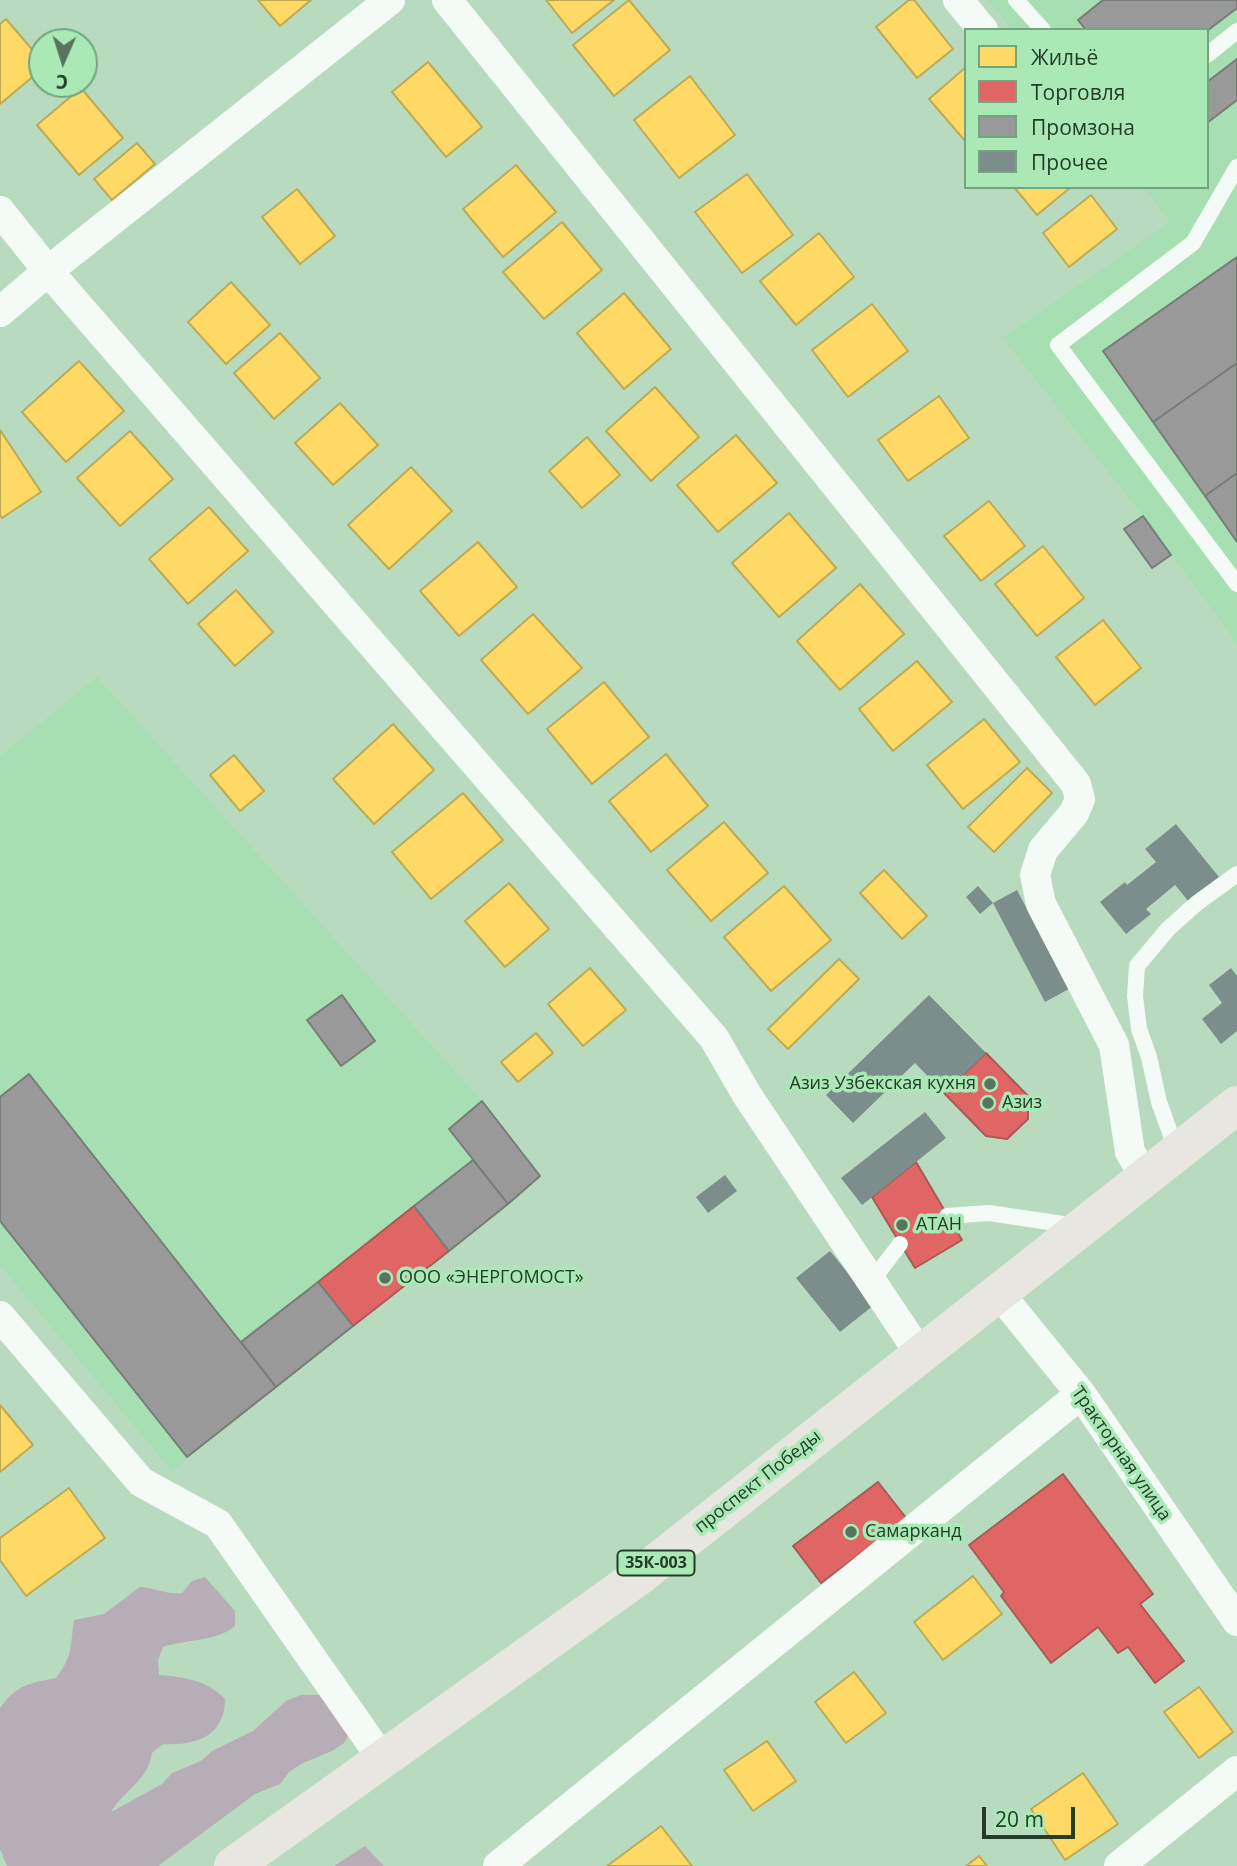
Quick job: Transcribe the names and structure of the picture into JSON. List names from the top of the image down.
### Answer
{
  "streets": {
    "main road": ["проспект Победы", "35К-003"],
    "street": ["Тракторная улица"]
  },
  "crossings": [
    ["Тракторная улица", "проспект Победы"]
  ],
  "places": [
    "Азиз Узбекская кухня",
    "Азиз",
    "АТАН",
    "ООО «ЭНЕРГОМОСТ»",
    "Самарканд"
  ],
  "legend": [
    "Жильё",
    "Торговля",
    "Промзона",
    "Прочее"
  ],
  "scale_bar": "20 m",
  "north": "bottom"
}
